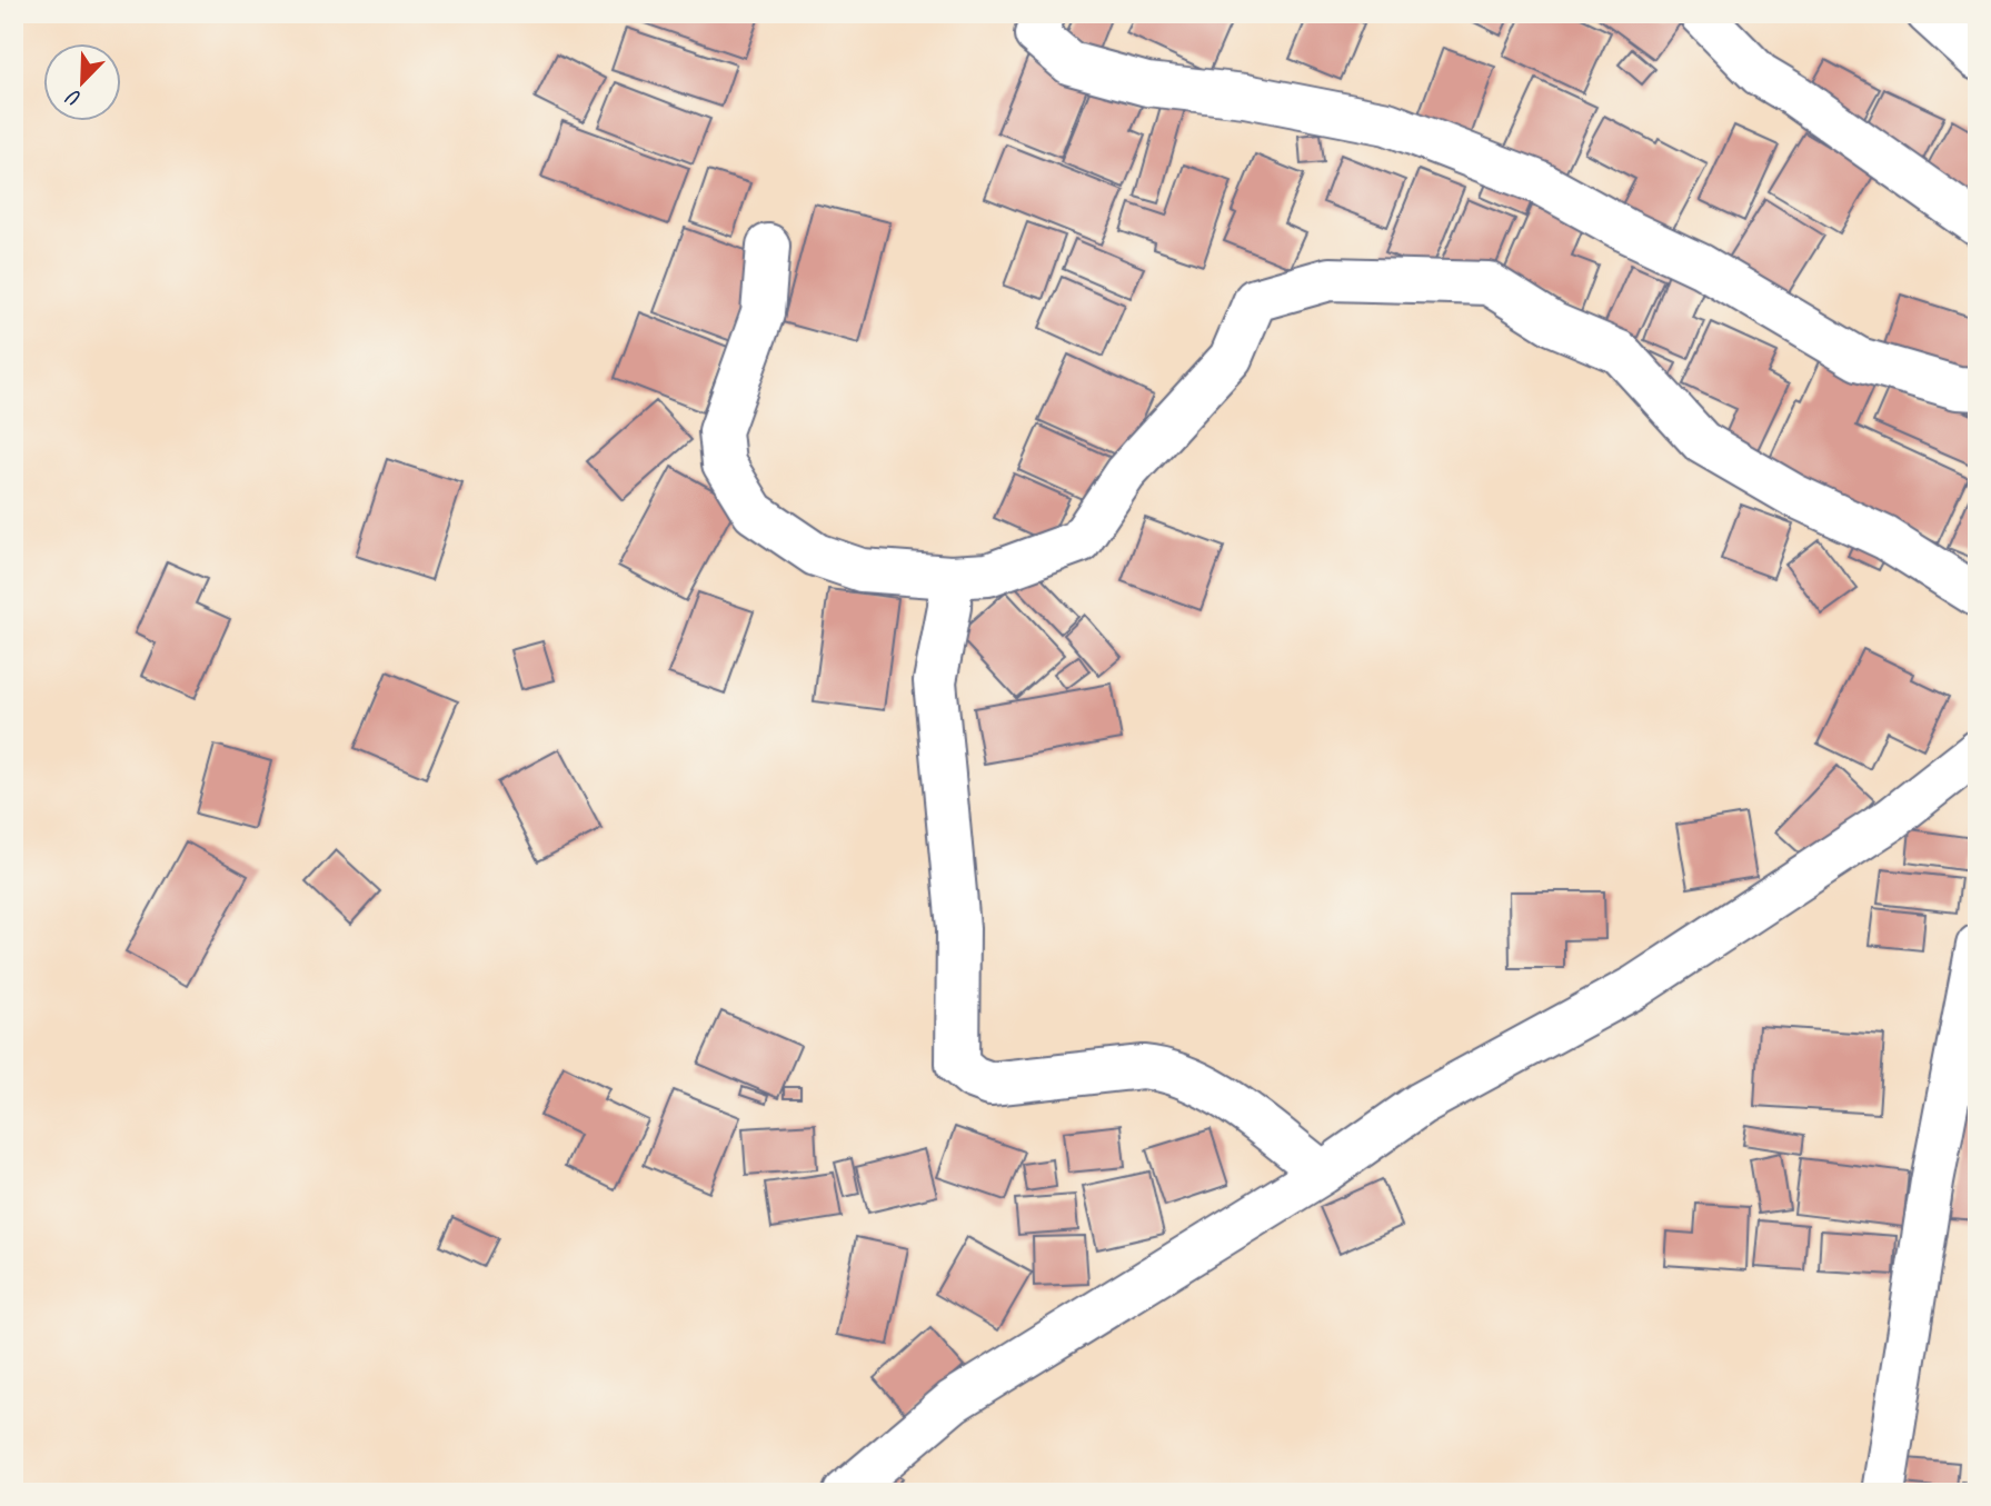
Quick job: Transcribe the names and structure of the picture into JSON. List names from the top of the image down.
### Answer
{
  "north": "bottom left"
}
